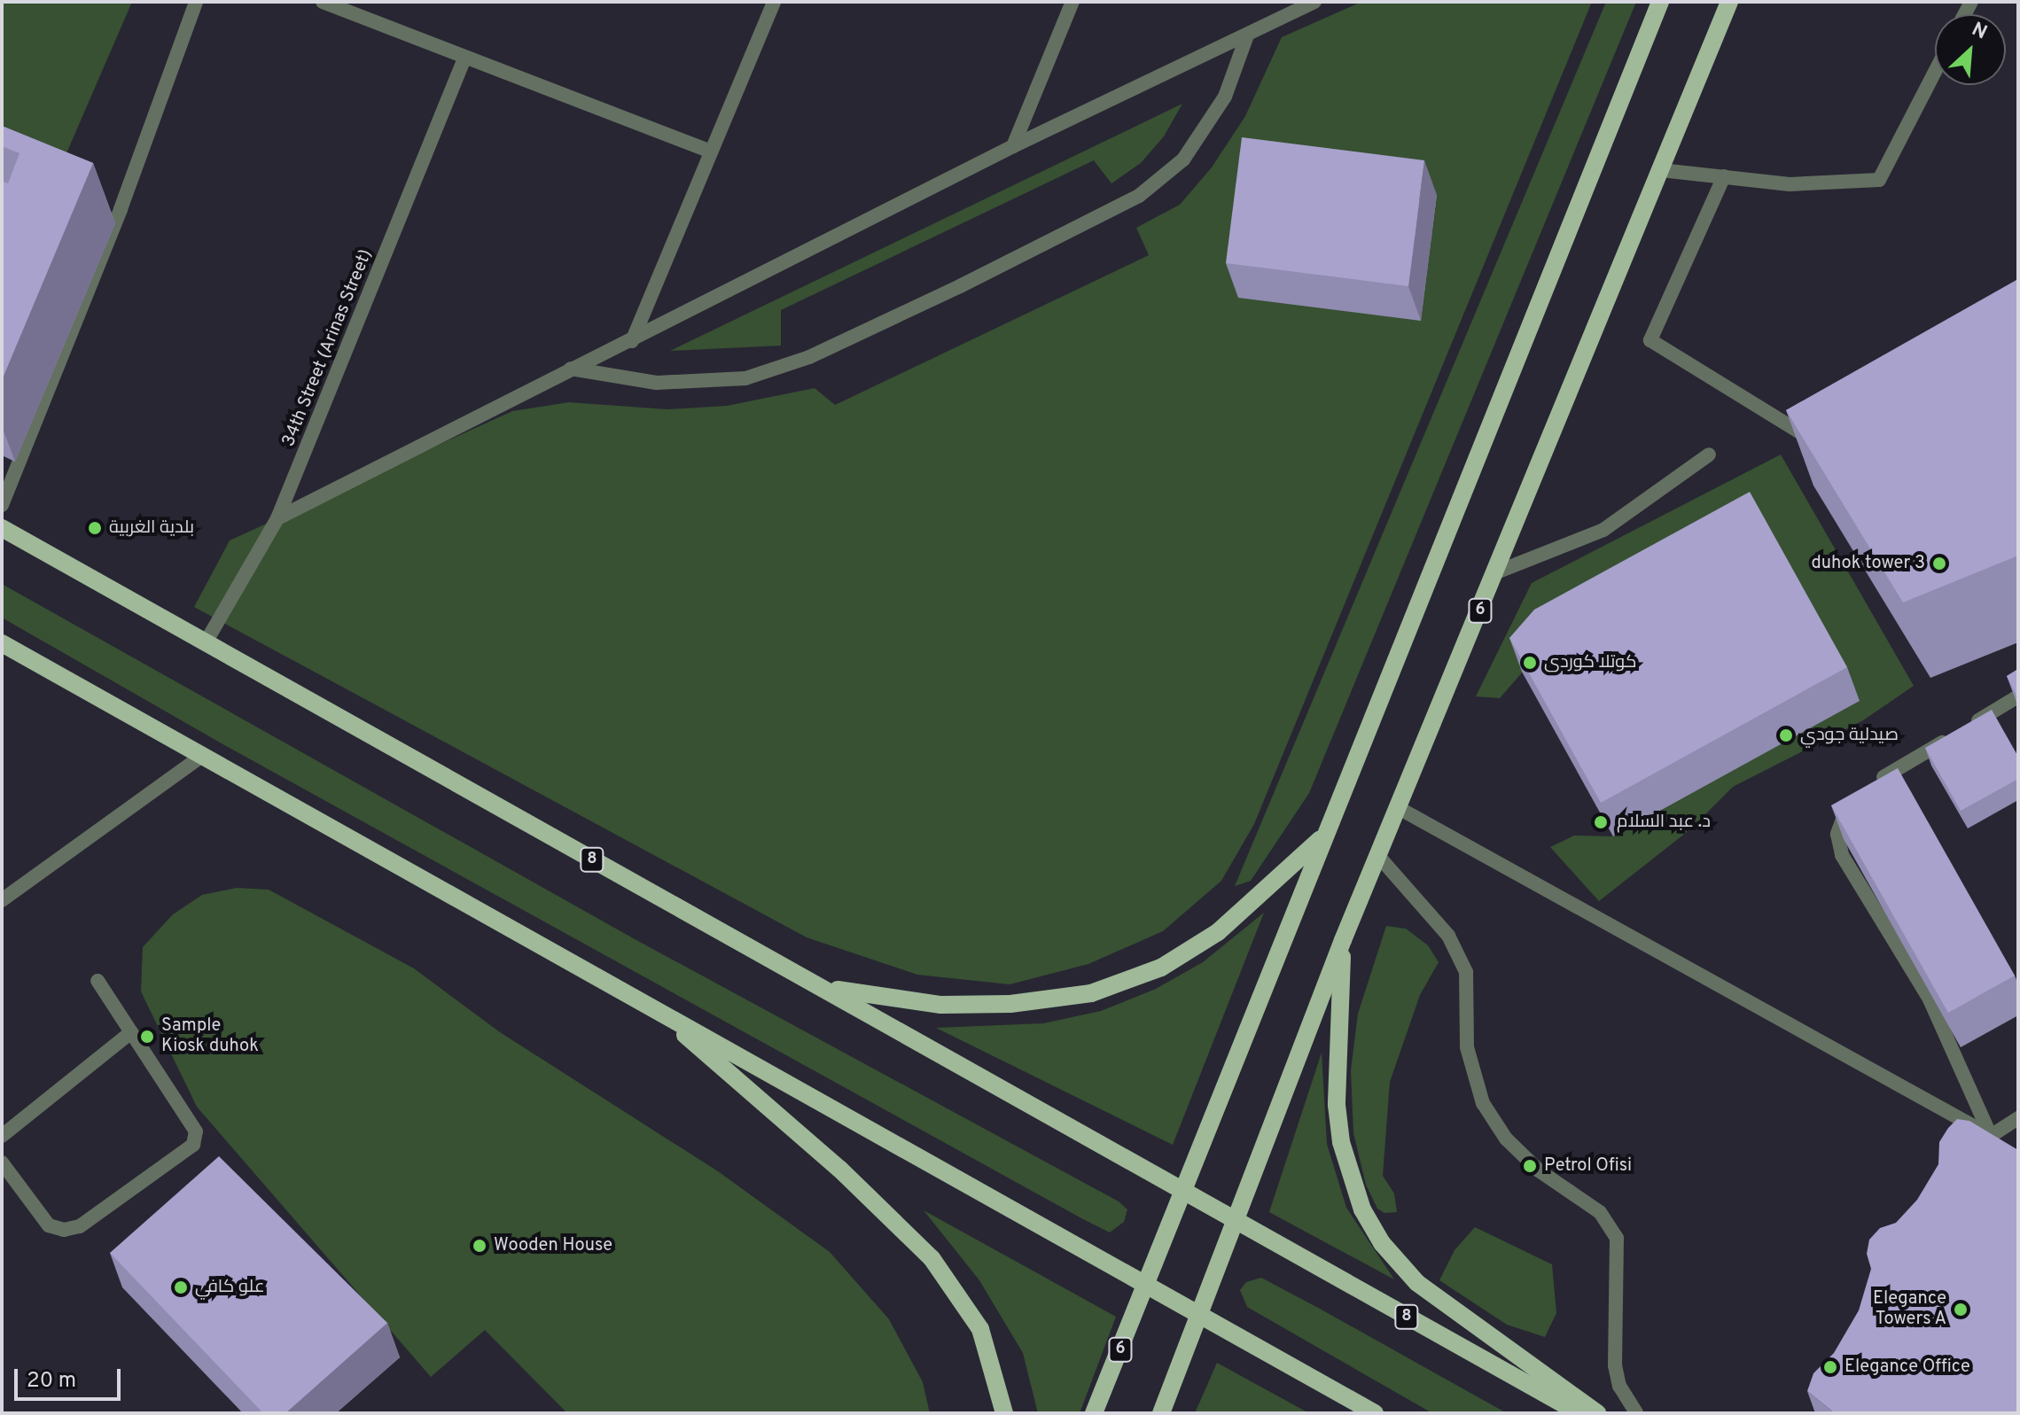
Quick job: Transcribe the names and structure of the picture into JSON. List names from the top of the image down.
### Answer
{
  "streets": {
    "main road": ["6", "8"],
    "street": ["34th Street (Arinas Street)"]
  },
  "crossings": [
    ["34th Street (Arinas Street)", "8"],
    ["6", "8"]
  ],
  "places": [
    "بلدية الغربية",
    "duhok tower 3",
    "كوتلا كوردی",
    "صيدلية جودي",
    "د. عبد السلام",
    "Sample Kiosk duhok",
    "Petrol Ofisi",
    "Wooden House",
    "علو كافي",
    "Elegance Towers A",
    "Elegance Office"
  ],
  "scale_bar": "20 m",
  "north": "top right"
}
